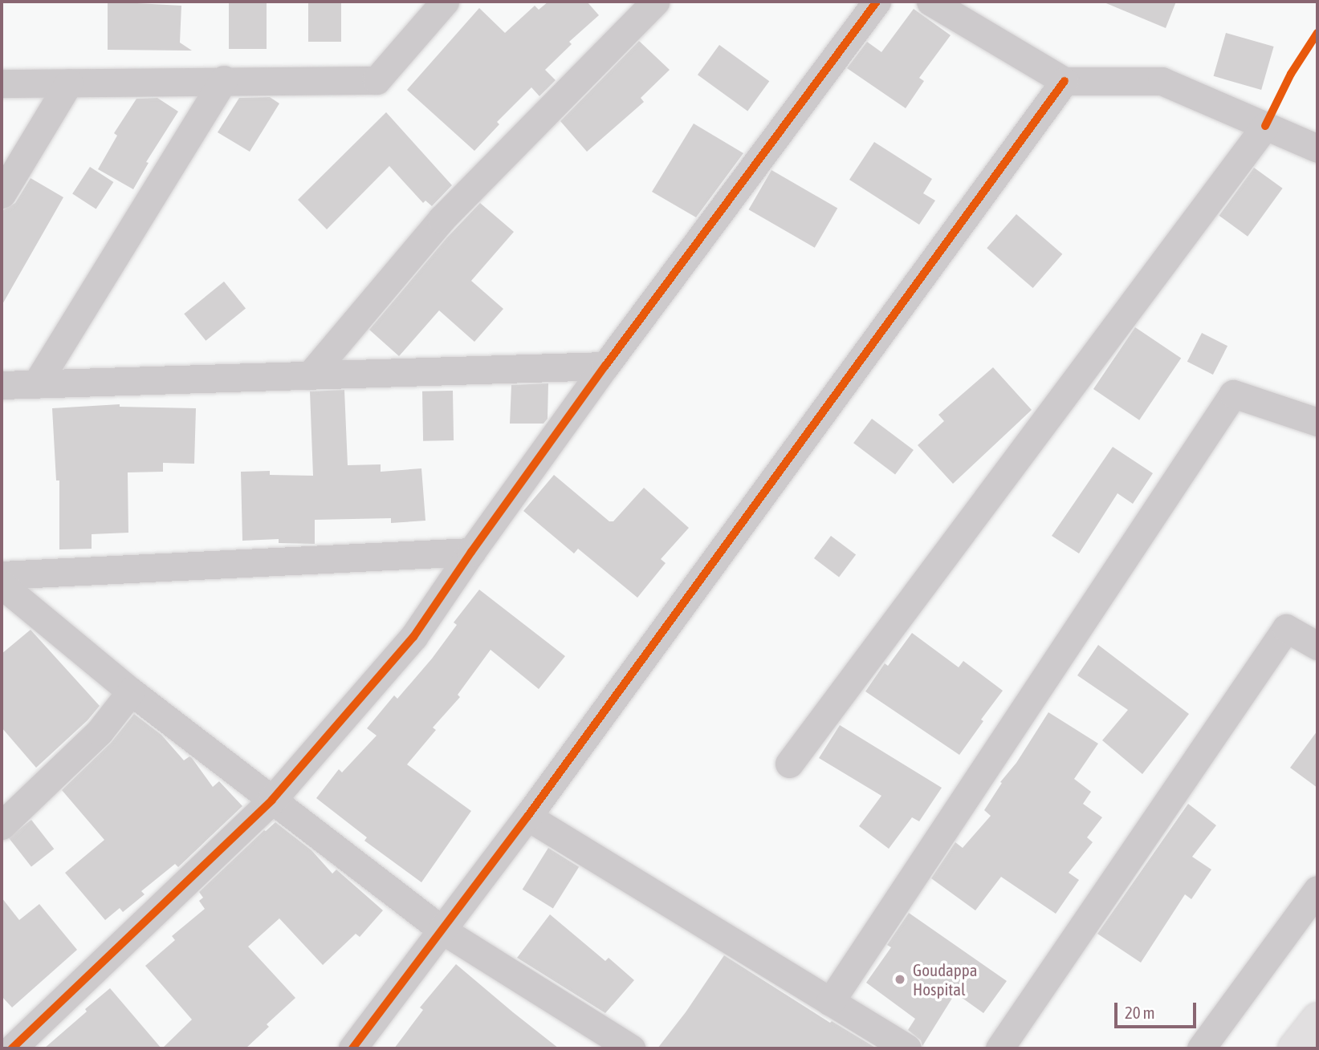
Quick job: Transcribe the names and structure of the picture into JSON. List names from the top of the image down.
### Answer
{
  "places": ["Goudappa Hospital"],
  "scale_bar": "20 m"
}
